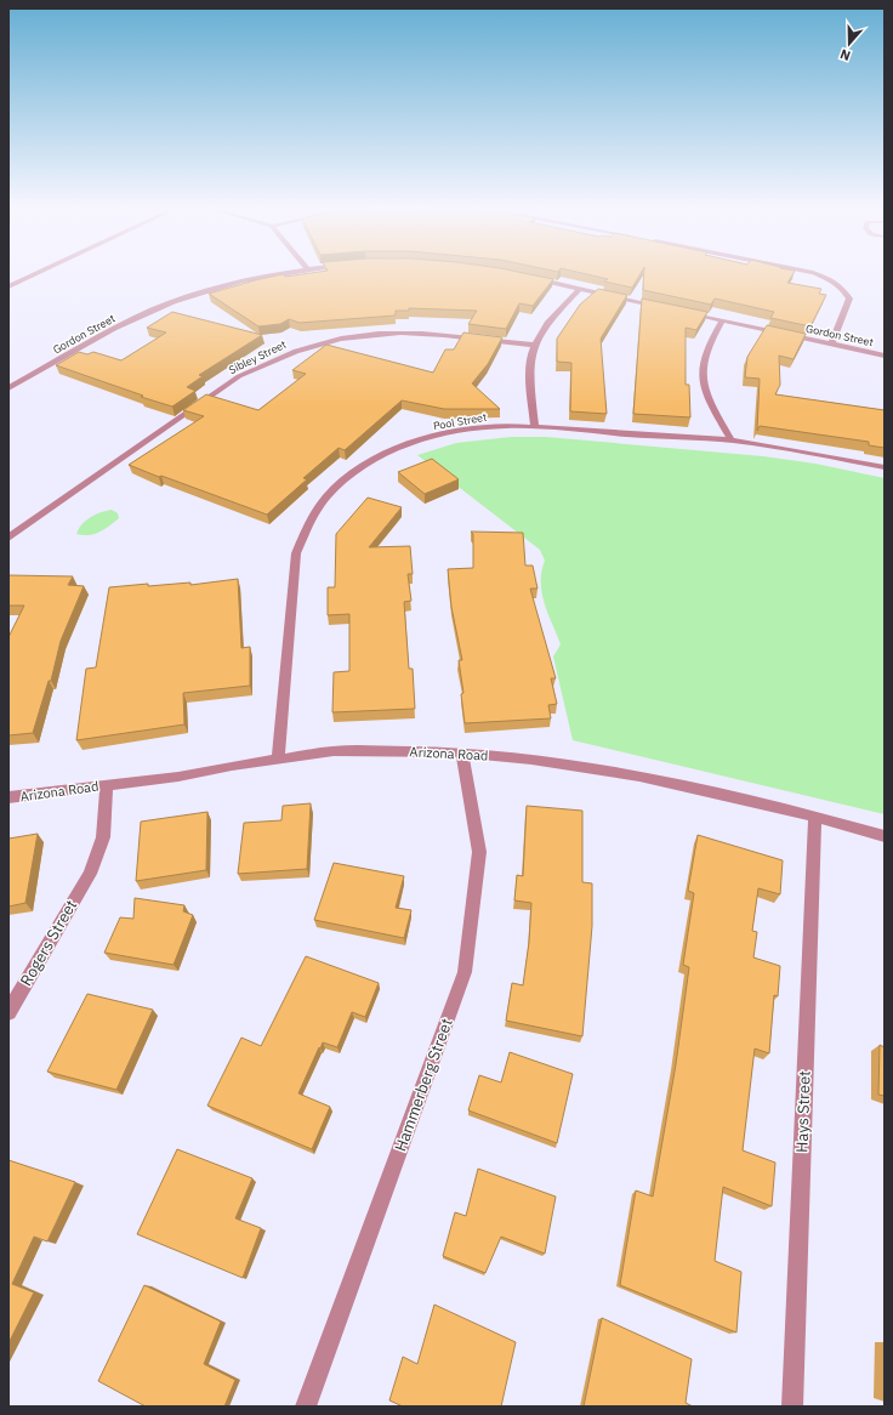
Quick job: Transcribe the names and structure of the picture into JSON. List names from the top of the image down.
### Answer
{
  "streets": {
    "street": [
      "Gordon Street",
      "Sibley Street",
      "Pool Street",
      "Arizona Road",
      "Rogers Street",
      "Hammerberg Street",
      "Hays Street"
    ]
  },
  "crossings": [
    ["Pool Street", "Arizona Road"],
    ["Arizona Road", "Rogers Street"],
    ["Arizona Road", "Hammerberg Street"],
    ["Arizona Road", "Hays Street"]
  ],
  "north": "bottom"
}
